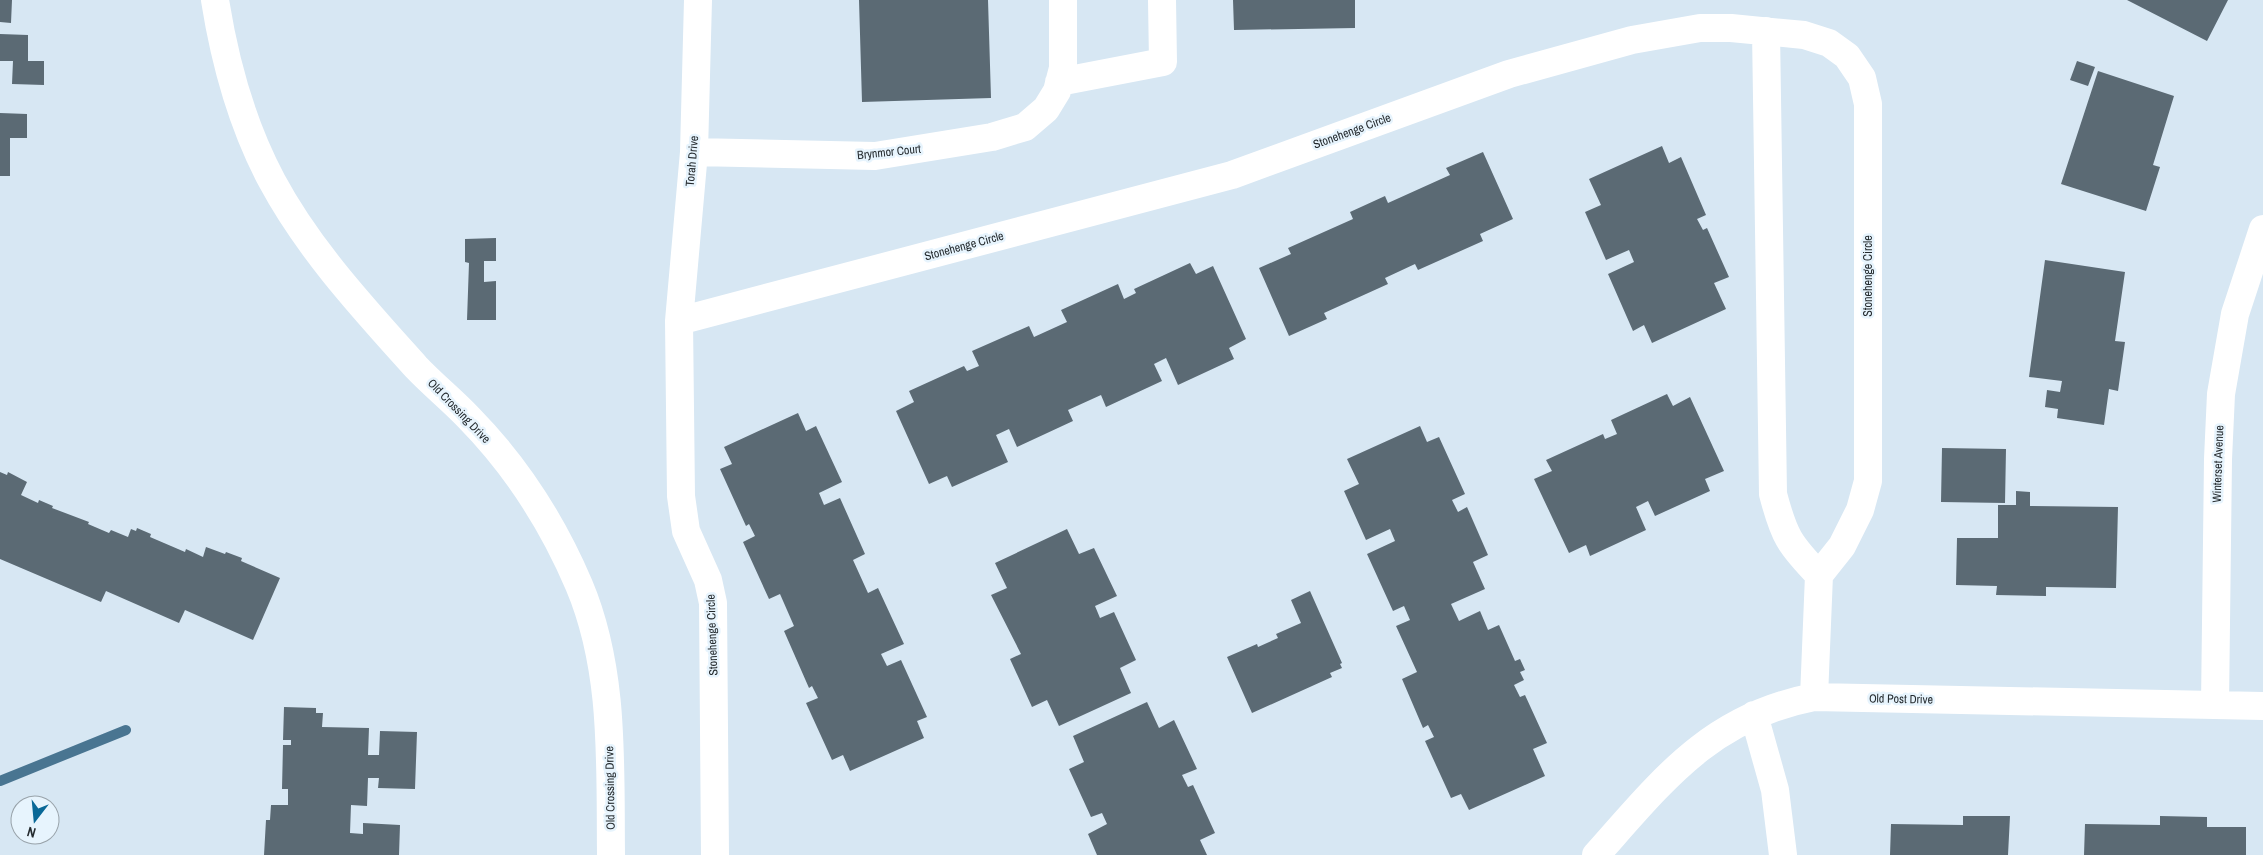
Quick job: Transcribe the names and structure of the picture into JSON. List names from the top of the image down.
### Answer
{
  "streets": {
    "street": [
      "Stonehenge Circle",
      "Brynmor Court",
      "Torah Drive",
      "Old Crossing Drive",
      "Winterset Avenue",
      "Old Post Drive"
    ]
  },
  "crossings": [
    ["Stonehenge Circle", "Torah Drive"],
    ["Brynmor Court", "Torah Drive"],
    ["Winterset Avenue", "Old Post Drive"]
  ],
  "north": "bottom"
}
